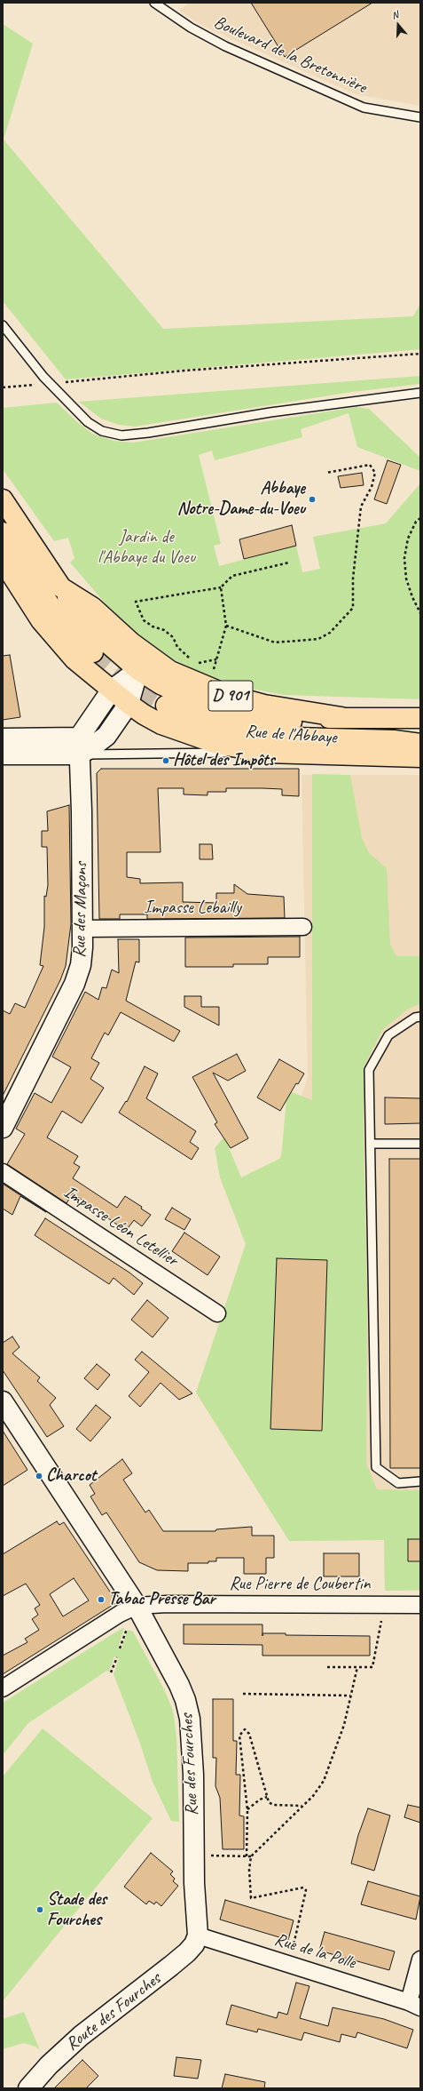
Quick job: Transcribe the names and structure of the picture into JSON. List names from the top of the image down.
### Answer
{
  "streets": {
    "main road": [
      "D 901",
      "Rue de l'Abbaye",
      "Rue des Maçons",
      "Rue des Fourches",
      "Route des Fourches"
    ],
    "street": [
      "Impasse Lebailly",
      "Impasse Léon Letellier",
      "Rue Pierre de Coubertin",
      "Rue de la Polle"
    ],
    "lane": ["Boulevard de la Bretonnière"]
  },
  "crossings": [
    ["D 901", "Rue de l'Abbaye"],
    ["Rue de l'Abbaye", "Rue des Maçons"],
    ["Impasse Lebailly", "Rue des Maçons"],
    ["Rue Pierre de Coubertin", "Rue des Fourches"],
    ["Rue des Fourches", "Rue de la Polle"],
    ["Rue des Fourches", "Route des Fourches"],
    ["Rue de la Polle", "Route des Fourches"]
  ],
  "parks": ["Jardin de l'Abbaye du Voeu"],
  "places": [
    "Abbaye Notre-Dame-du-Voeu",
    "Hôtel des Impôts",
    "Charcot",
    "Tabac Presse Bar",
    "Stade des Fourches"
  ],
  "north": "top"
}
